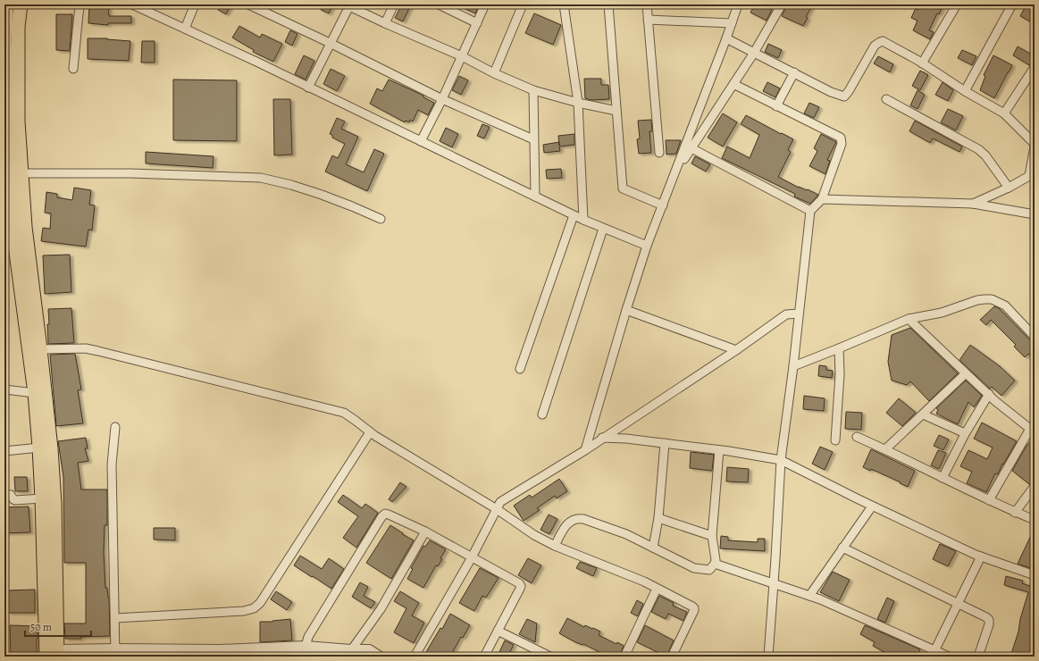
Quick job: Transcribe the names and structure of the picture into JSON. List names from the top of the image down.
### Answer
{
  "scale_bar": "50 m"
}
